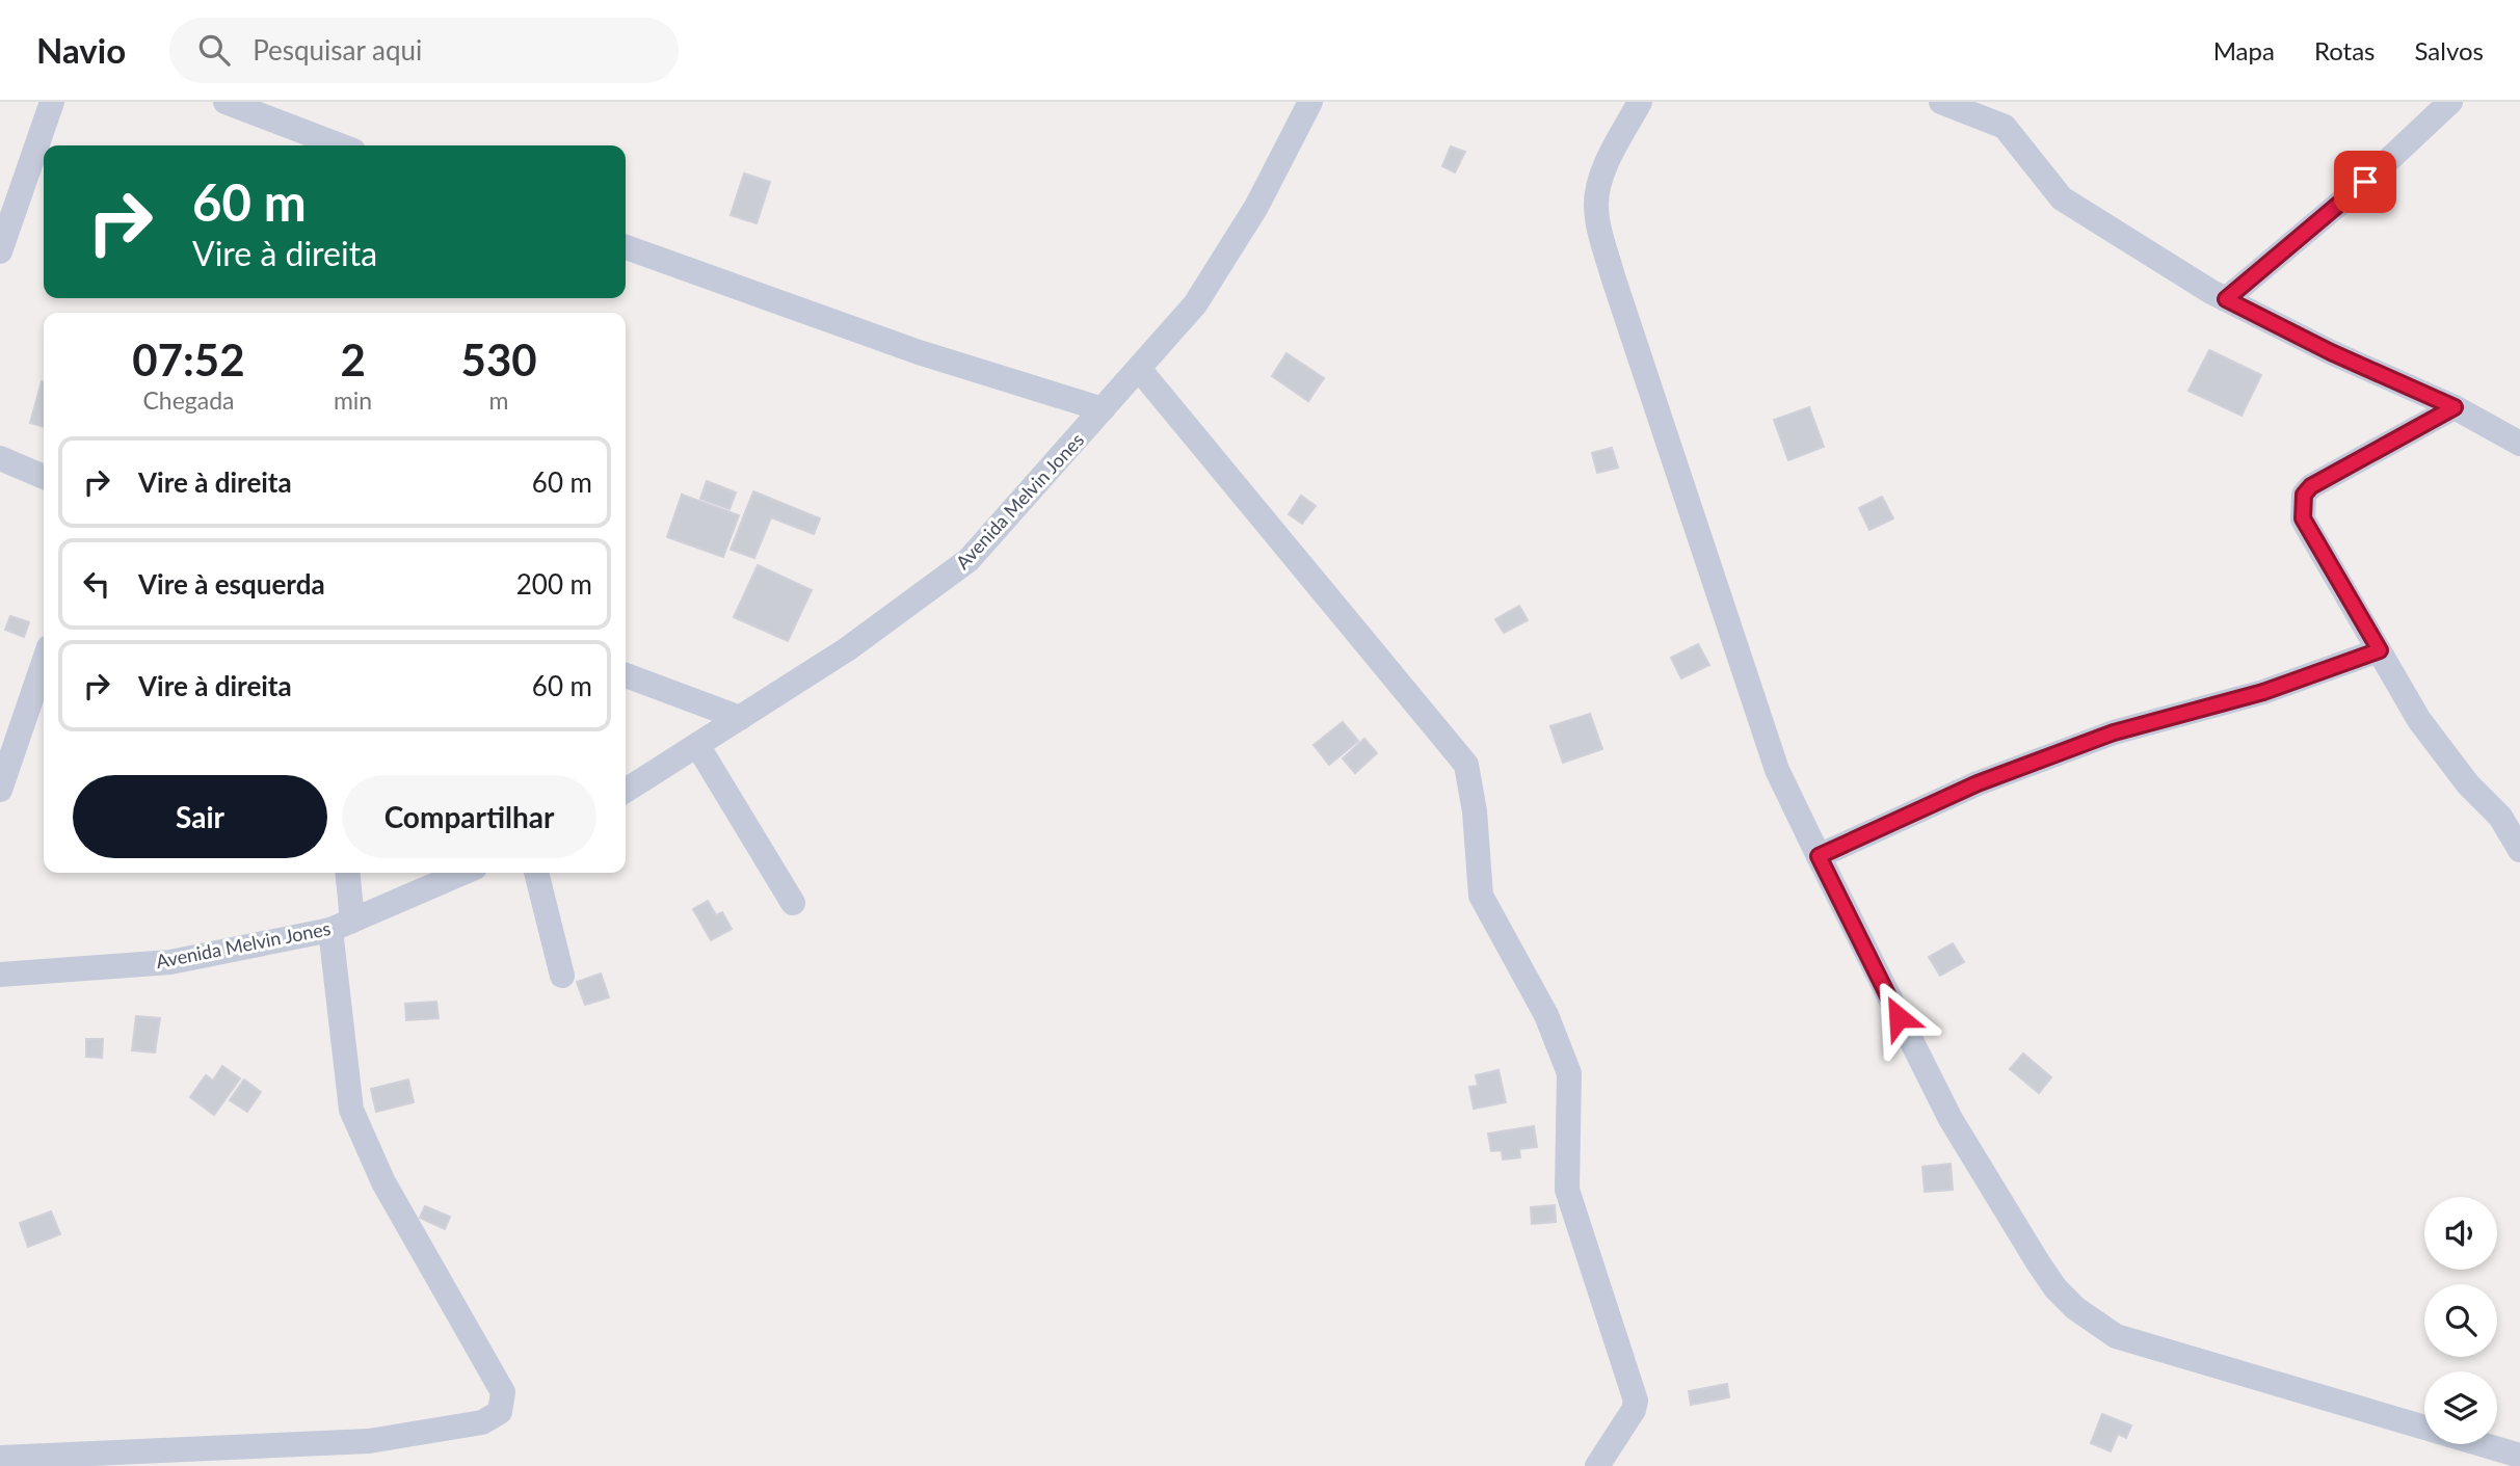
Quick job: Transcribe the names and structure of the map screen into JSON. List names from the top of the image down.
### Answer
{
  "streets": {
    "street": ["Avenida Melvin Jones"]
  },
  "page": {
    "header": "Navio",
    "search": "Pesquisar aqui",
    "nav": ["Mapa", "Rotas", "Salvos"],
    "turn": ["60 m", "Vire à direita"],
    "eta": [
      "07:52",
      "Chegada",
      "2",
      "min",
      "530",
      "m"
    ],
    "list": [
      {
        "name": "Vire à direita",
        "value": "60 m"
      },
      {
        "name": "Vire à esquerda",
        "value": "200 m"
      },
      {
        "name": "Vire à direita",
        "value": "60 m"
      }
    ],
    "buttons": ["Sair", "Compartilhar"]
  }
}
